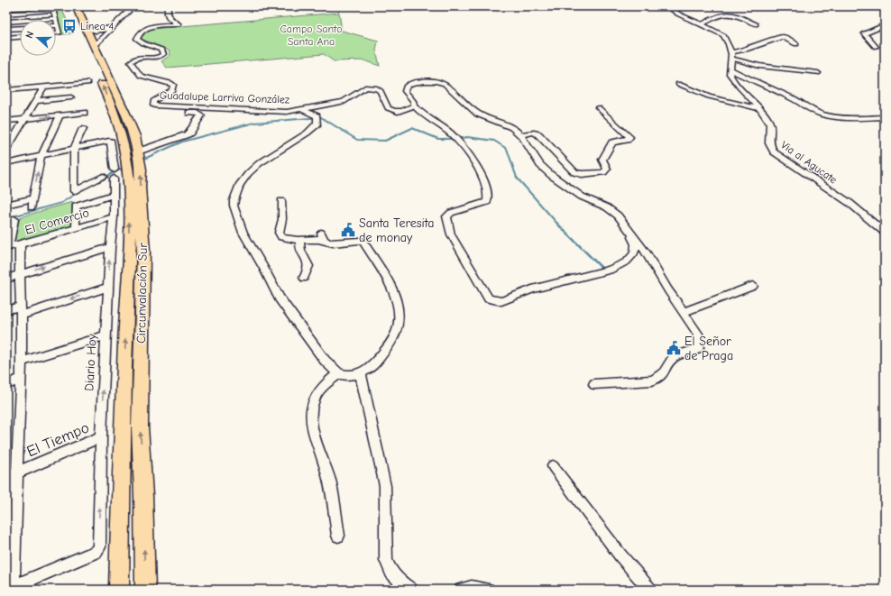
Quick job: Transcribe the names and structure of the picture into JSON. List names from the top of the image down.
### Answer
{
  "streets": {
    "highway": ["Circunvalación Sur"],
    "street": [
      "Guadalupe Larriva González",
      "Via al Agucate",
      "El Comercio",
      "Diario Hoy",
      "El Tiempo"
    ]
  },
  "crossings": [
    ["El Comercio", "Diario Hoy"],
    ["Diario Hoy", "El Tiempo"]
  ],
  "one_way": ["Circunvalación Sur"],
  "parks": ["Campo Santo Santa Ana"],
  "places": {
    "bus stop": ["Línea 4"],
    "public building": ["Santa Teresita de monay", "El Señor de Praga"]
  },
  "north": "left"
}
